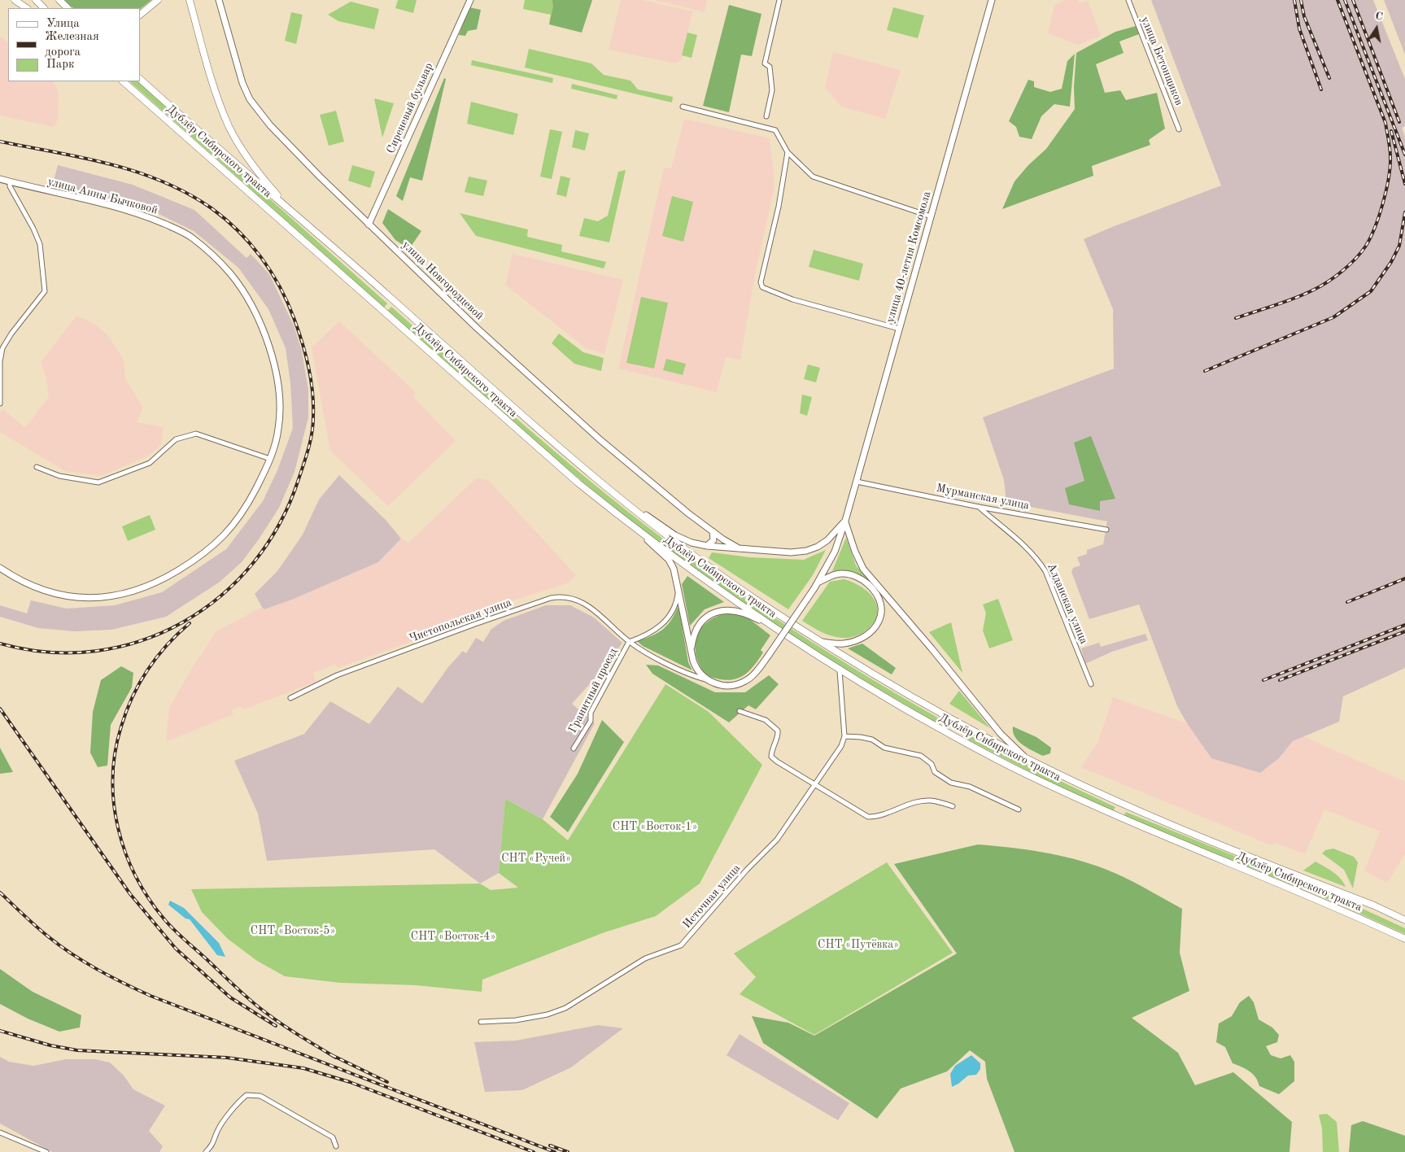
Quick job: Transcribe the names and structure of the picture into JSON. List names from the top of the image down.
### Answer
{
  "streets": {
    "main road": ["Дублёр Сибирского тракта"],
    "street": [
      "улица Бетонщиков",
      "Сиреневый бульвар",
      "улица Анны Бычковой",
      "улица 40-летия Комсомола",
      "улица Новгородцевой",
      "Мурманская улица",
      "Алданская улица",
      "Чистопольская улица",
      "Гранитный проезд",
      "Источная улица"
    ]
  },
  "crossings": [
    ["Сиреневый бульвар", "улица Новгородцевой"],
    ["улица 40-летия Комсомола", "Мурманская улица"],
    ["улица 40-летия Комсомола", "Чистопольская улица"],
    ["Мурманская улица", "Алданская улица"],
    ["Чистопольская улица", "Гранитный проезд"]
  ],
  "parks": [
    "СНТ «Восток-1»",
    "СНТ «Ручей»",
    "СНТ «Восток-5»",
    "СНТ «Восток-4»",
    "СНТ «Путёвка»"
  ],
  "legend": ["Улица", "Железная дорога", "Парк"],
  "north": "top"
}
